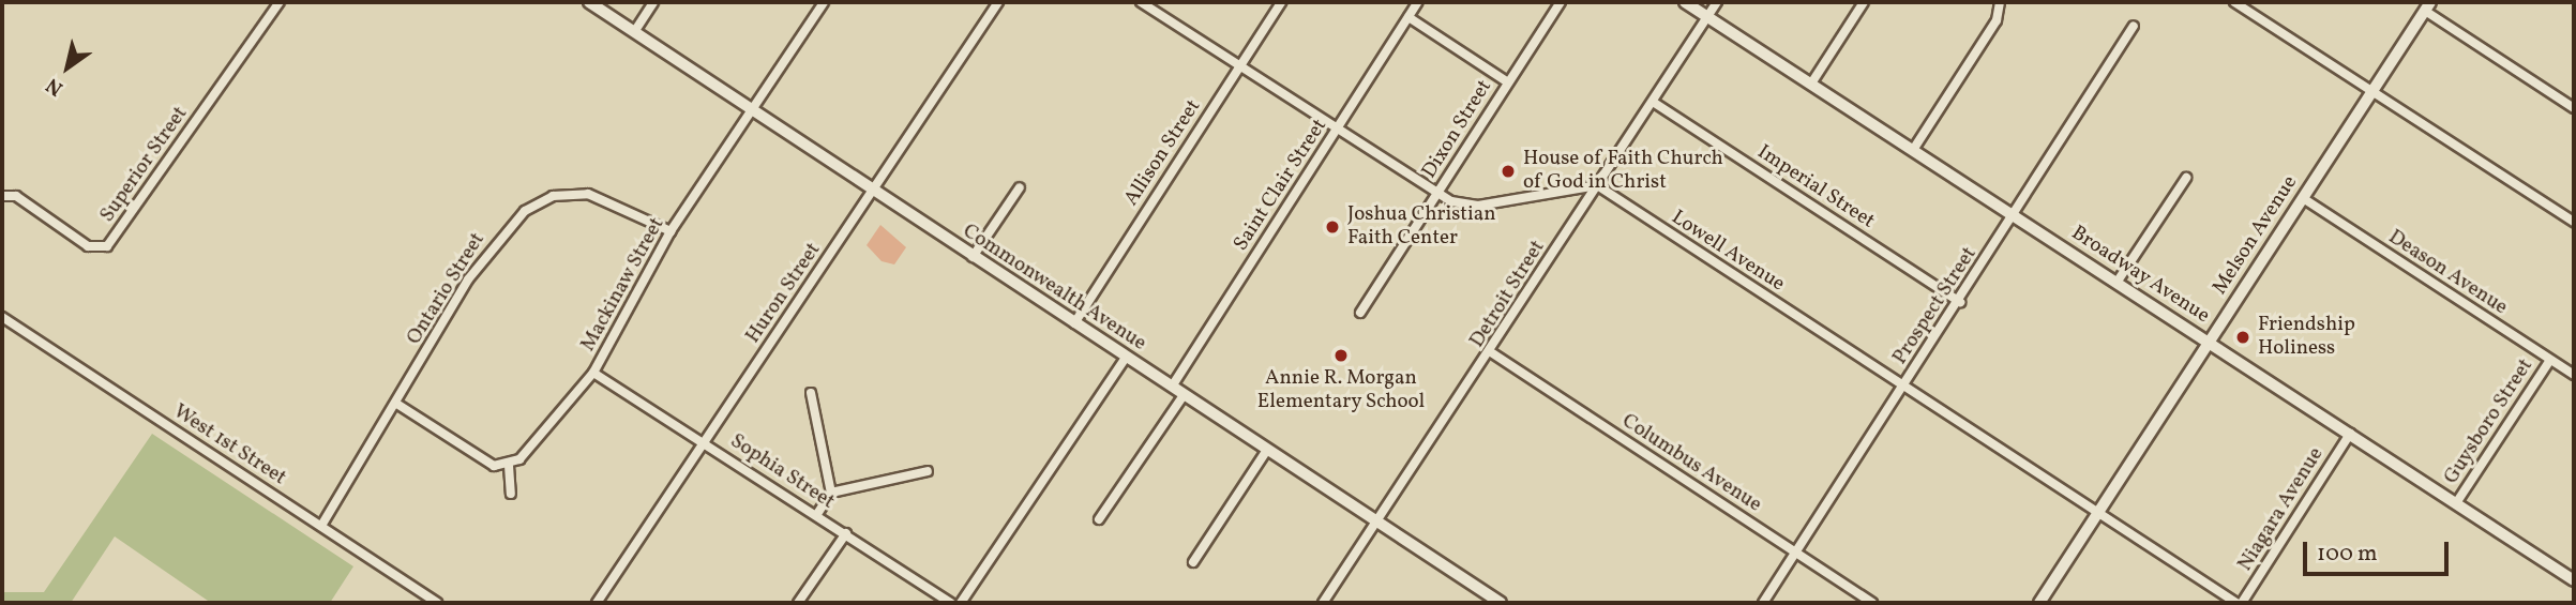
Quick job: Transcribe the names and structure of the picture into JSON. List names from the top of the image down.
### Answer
{
  "streets": {
    "street": [
      "Dixon Street",
      "Allison Street",
      "Superior Street",
      "Saint Clair Street",
      "Imperial Street",
      "Melson Avenue",
      "Lowell Avenue",
      "Deason Avenue",
      "Broadway Avenue",
      "Mackinaw Street",
      "Commonwealth Avenue",
      "Ontario Street",
      "Huron Street",
      "Detroit Street",
      "Prospect Street",
      "Guysboro Street",
      "West 1st Street",
      "Columbus Avenue",
      "Sophia Street",
      "Niagara Avenue"
    ]
  },
  "crossings": [
    ["Allison Street", "Commonwealth Avenue"],
    ["Saint Clair Street", "Commonwealth Avenue"],
    ["Imperial Street", "Detroit Street"],
    ["Imperial Street", "Prospect Street"],
    ["Melson Avenue", "Lowell Avenue"],
    ["Melson Avenue", "Deason Avenue"],
    ["Melson Avenue", "Broadway Avenue"],
    ["Lowell Avenue", "Detroit Street"],
    ["Lowell Avenue", "Prospect Street"],
    ["Lowell Avenue", "Niagara Avenue"],
    ["Deason Avenue", "Guysboro Street"],
    ["Broadway Avenue", "Detroit Street"],
    ["Broadway Avenue", "Prospect Street"],
    ["Broadway Avenue", "Guysboro Street"],
    ["Broadway Avenue", "Niagara Avenue"],
    ["Mackinaw Street", "Commonwealth Avenue"],
    ["Mackinaw Street", "Ontario Street"],
    ["Mackinaw Street", "Sophia Street"],
    ["Commonwealth Avenue", "Huron Street"],
    ["Commonwealth Avenue", "Detroit Street"],
    ["Ontario Street", "West 1st Street"],
    ["Huron Street", "Sophia Street"],
    ["Detroit Street", "Columbus Avenue"],
    ["Prospect Street", "Columbus Avenue"]
  ],
  "places": [
    "House of Faith Church of God in Christ",
    "Joshua Christian Faith Center",
    "Friendship Holiness",
    "Annie R. Morgan Elementary School"
  ],
  "scale_bar": "100 m",
  "north": "bottom left"
}
